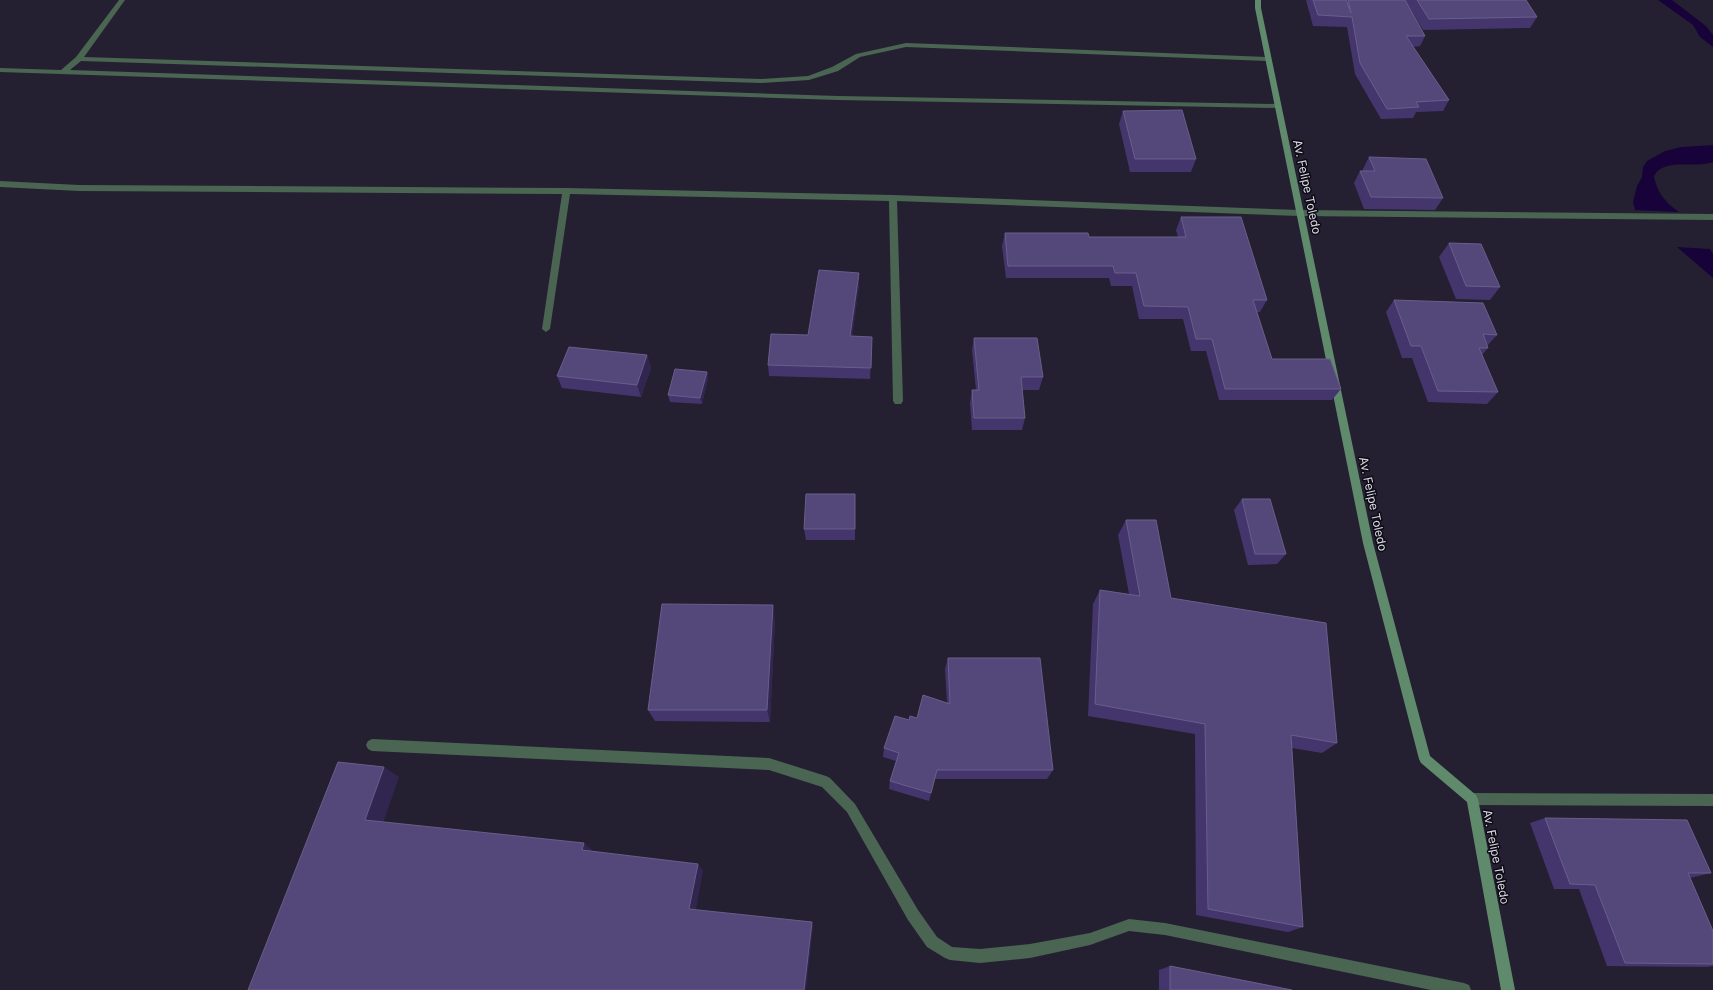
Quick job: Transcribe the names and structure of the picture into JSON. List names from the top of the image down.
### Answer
{
  "streets": {
    "main road": ["Av. Felipe Toledo"]
  }
}
